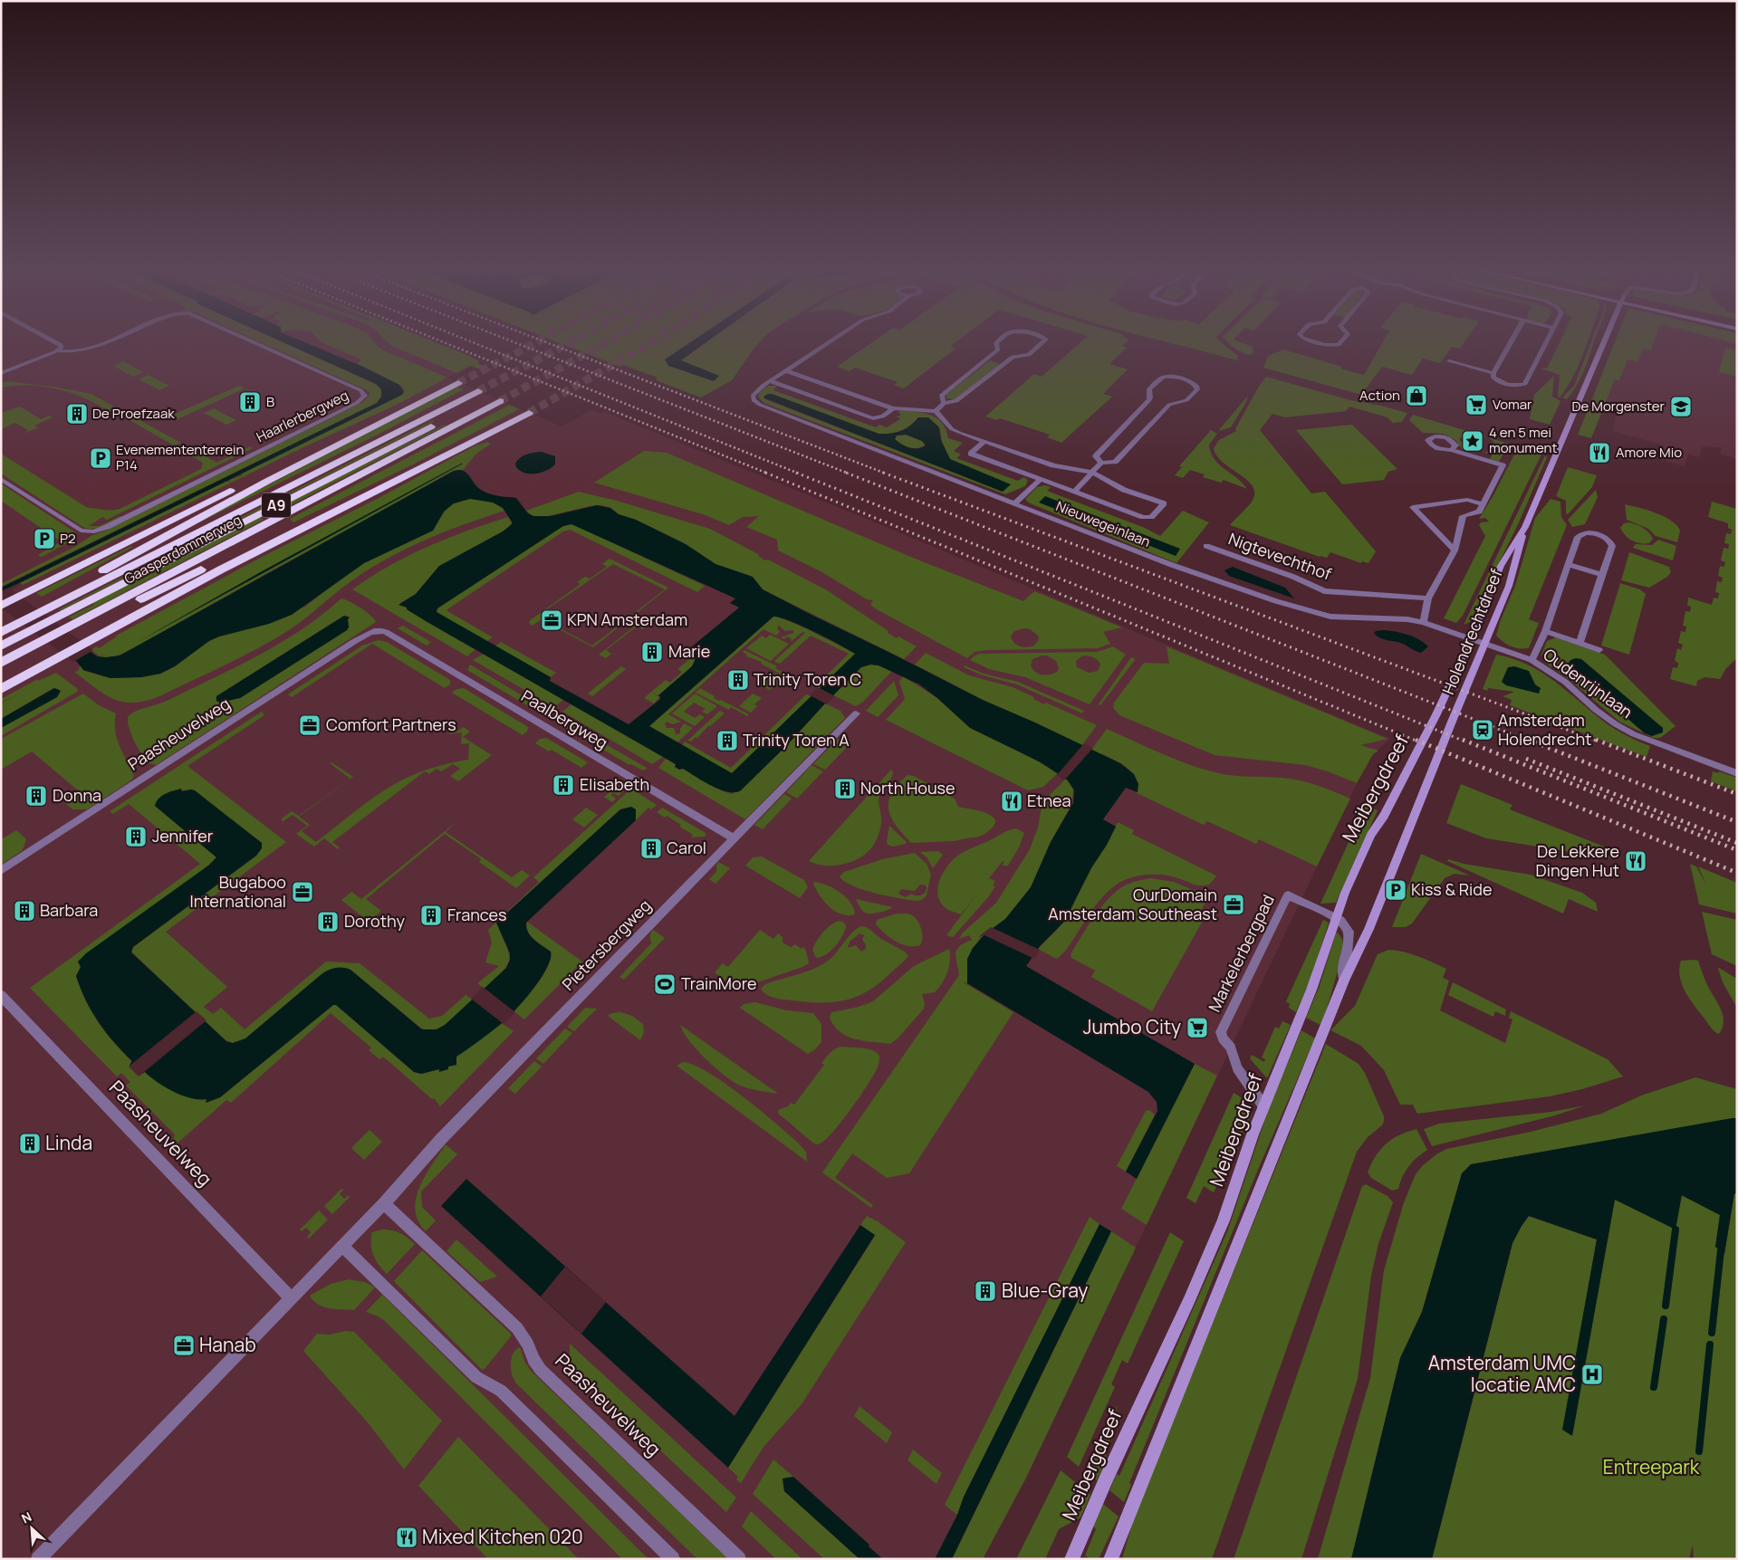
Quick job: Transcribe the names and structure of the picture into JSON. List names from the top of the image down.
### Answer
{
  "streets": {
    "highway": ["A9", "Gaasperdammerweg"],
    "main road": ["Holendrechtdreef", "Meibergdreef"],
    "street": [
      "Haarlerbergweg",
      "Nieuwegeinlaan",
      "Nigtevechthof",
      "Oudenrijnlaan",
      "Paalbergweg",
      "Paasheuvelweg",
      "Pietersbergweg",
      "Markelerbergpad"
    ]
  },
  "crossings": [
    ["A9", "Gaasperdammerweg"],
    ["Nieuwegeinlaan", "Holendrechtdreef"],
    ["Nieuwegeinlaan", "Oudenrijnlaan"],
    ["Holendrechtdreef", "Oudenrijnlaan"],
    ["Holendrechtdreef", "Meibergdreef"],
    ["Holendrechtdreef", "Markelerbergpad"],
    ["Paalbergweg", "Paasheuvelweg"],
    ["Paalbergweg", "Pietersbergweg"],
    ["Paasheuvelweg", "Pietersbergweg"],
    ["Meibergdreef", "Markelerbergpad"]
  ],
  "parks": ["Entreepark"],
  "places": {
    "shop": ["Action"],
    "building": [
      "B",
      "De Proefzaak",
      "Marie",
      "Trinity Toren C",
      "Trinity Toren A",
      "Elisabeth",
      "North House",
      "Donna",
      "Jennifer",
      "Carol",
      "Barbara",
      "Frances",
      "Dorothy",
      "Linda",
      "Blue-Gray"
    ],
    "supermarket": ["Vomar", "Jumbo City"],
    "school or university": ["De Morgenster"],
    "place": ["4 en 5 mei monument"],
    "restaurant": [
      "Amore Mio",
      "Etnea",
      "De Lekkere Dingen Hut",
      "Mixed Kitchen 020"
    ],
    "parking": ["Evenemententerrein P14", "P2", "Kiss & Ride"],
    "office": [
      "KPN Amsterdam",
      "Comfort Partners",
      "Bugaboo International",
      "OurDomain Amsterdam Southeast",
      "Hanab"
    ],
    "station": ["Amsterdam Holendrecht"],
    "sports": ["TrainMore"],
    "hospital": ["Amsterdam UMC locatie AMC"]
  },
  "north": "top left"
}
